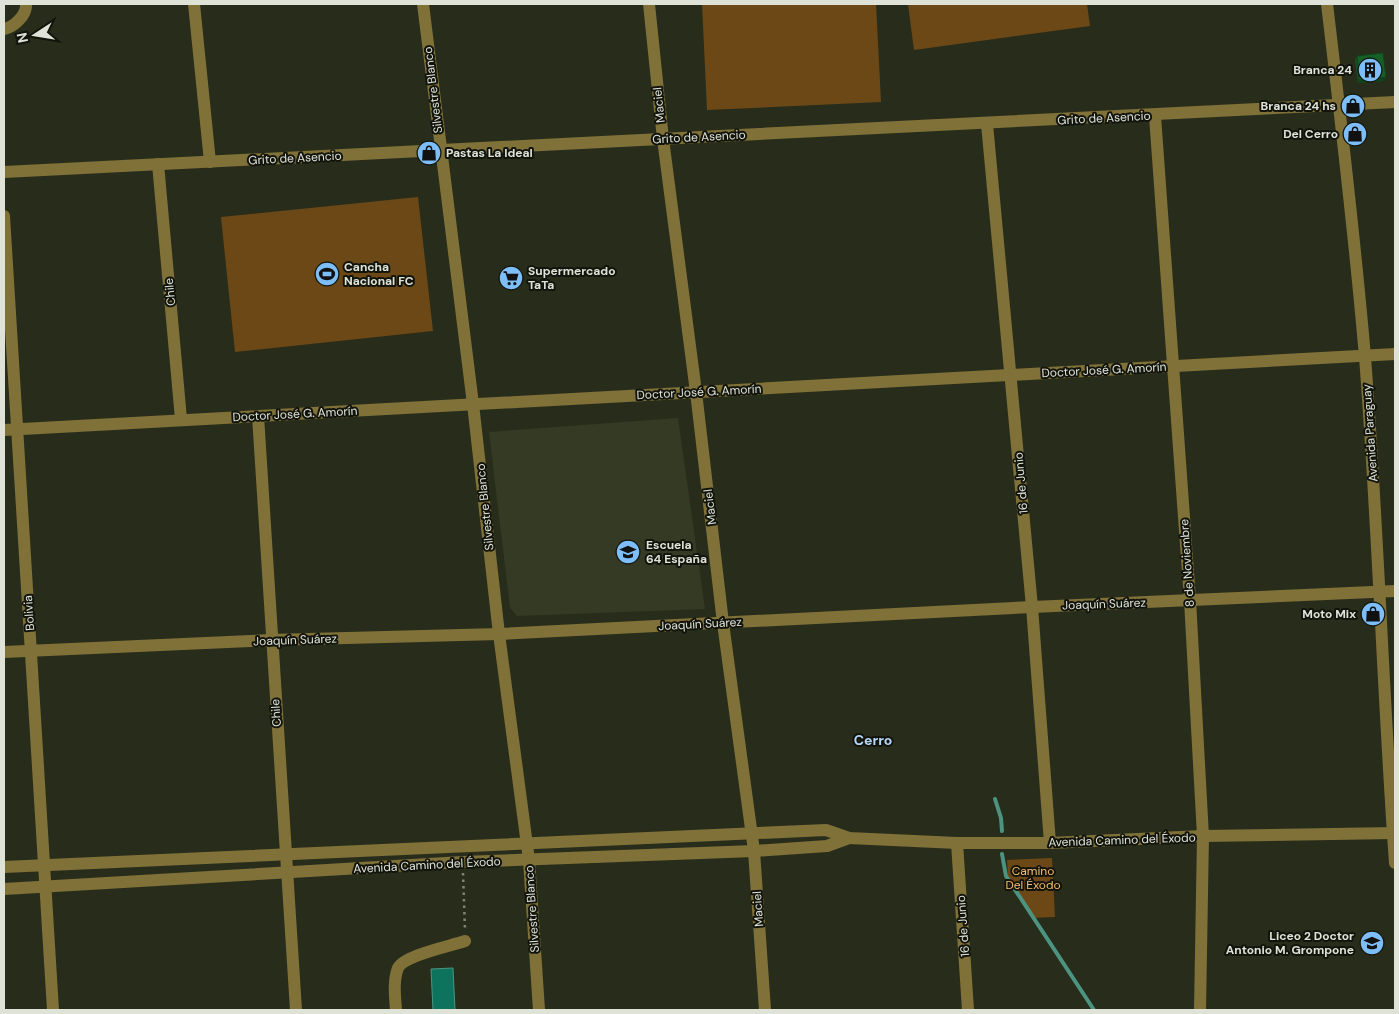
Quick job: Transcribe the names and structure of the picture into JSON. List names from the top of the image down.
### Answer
{
  "streets": {
    "street": [
      "Silvestre Blanco",
      "Maciel",
      "Grito de Asencio",
      "Chile",
      "Doctor José G. Amorín",
      "Avenida Paraguay",
      "16 de Junio",
      "8 de Noviembre",
      "Joaquín Suárez",
      "Bolivia",
      "Avenida Camino del Éxodo"
    ]
  },
  "crossings": [
    ["Silvestre Blanco", "Grito de Asencio"],
    ["Silvestre Blanco", "Doctor José G. Amorín"],
    ["Silvestre Blanco", "Joaquín Suárez"],
    ["Silvestre Blanco", "Avenida Camino del Éxodo"],
    ["Maciel", "Grito de Asencio"],
    ["Maciel", "Doctor José G. Amorín"],
    ["Maciel", "Joaquín Suárez"],
    ["Maciel", "Avenida Camino del Éxodo"],
    ["Grito de Asencio", "Chile"],
    ["Grito de Asencio", "Avenida Paraguay"],
    ["Grito de Asencio", "16 de Junio"],
    ["Grito de Asencio", "8 de Noviembre"],
    ["Chile", "Doctor José G. Amorín"],
    ["Chile", "Joaquín Suárez"],
    ["Chile", "Avenida Camino del Éxodo"],
    ["Doctor José G. Amorín", "Avenida Paraguay"],
    ["Doctor José G. Amorín", "16 de Junio"],
    ["Doctor José G. Amorín", "8 de Noviembre"],
    ["Doctor José G. Amorín", "Bolivia"],
    ["Avenida Paraguay", "Joaquín Suárez"],
    ["Avenida Paraguay", "Avenida Camino del Éxodo"],
    ["16 de Junio", "Joaquín Suárez"],
    ["16 de Junio", "Avenida Camino del Éxodo"],
    ["8 de Noviembre", "Joaquín Suárez"],
    ["8 de Noviembre", "Avenida Camino del Éxodo"],
    ["Joaquín Suárez", "Bolivia"],
    ["Bolivia", "Avenida Camino del Éxodo"]
  ],
  "districts": ["Cerro"],
  "parks": ["Camino Del Éxodo"],
  "places": {
    "building": ["Branca 24"],
    "shop": [
      "Branca 24 hs",
      "Del Cerro",
      "Pastas La Ideal",
      "Moto Mix"
    ],
    "sports": ["Cancha Nacional FC"],
    "supermarket": ["Supermercado TaTa"],
    "school or university": ["Escuela 64 España", "Liceo 2 Doctor Antonio M. Grompone"]
  },
  "north": "left"
}
